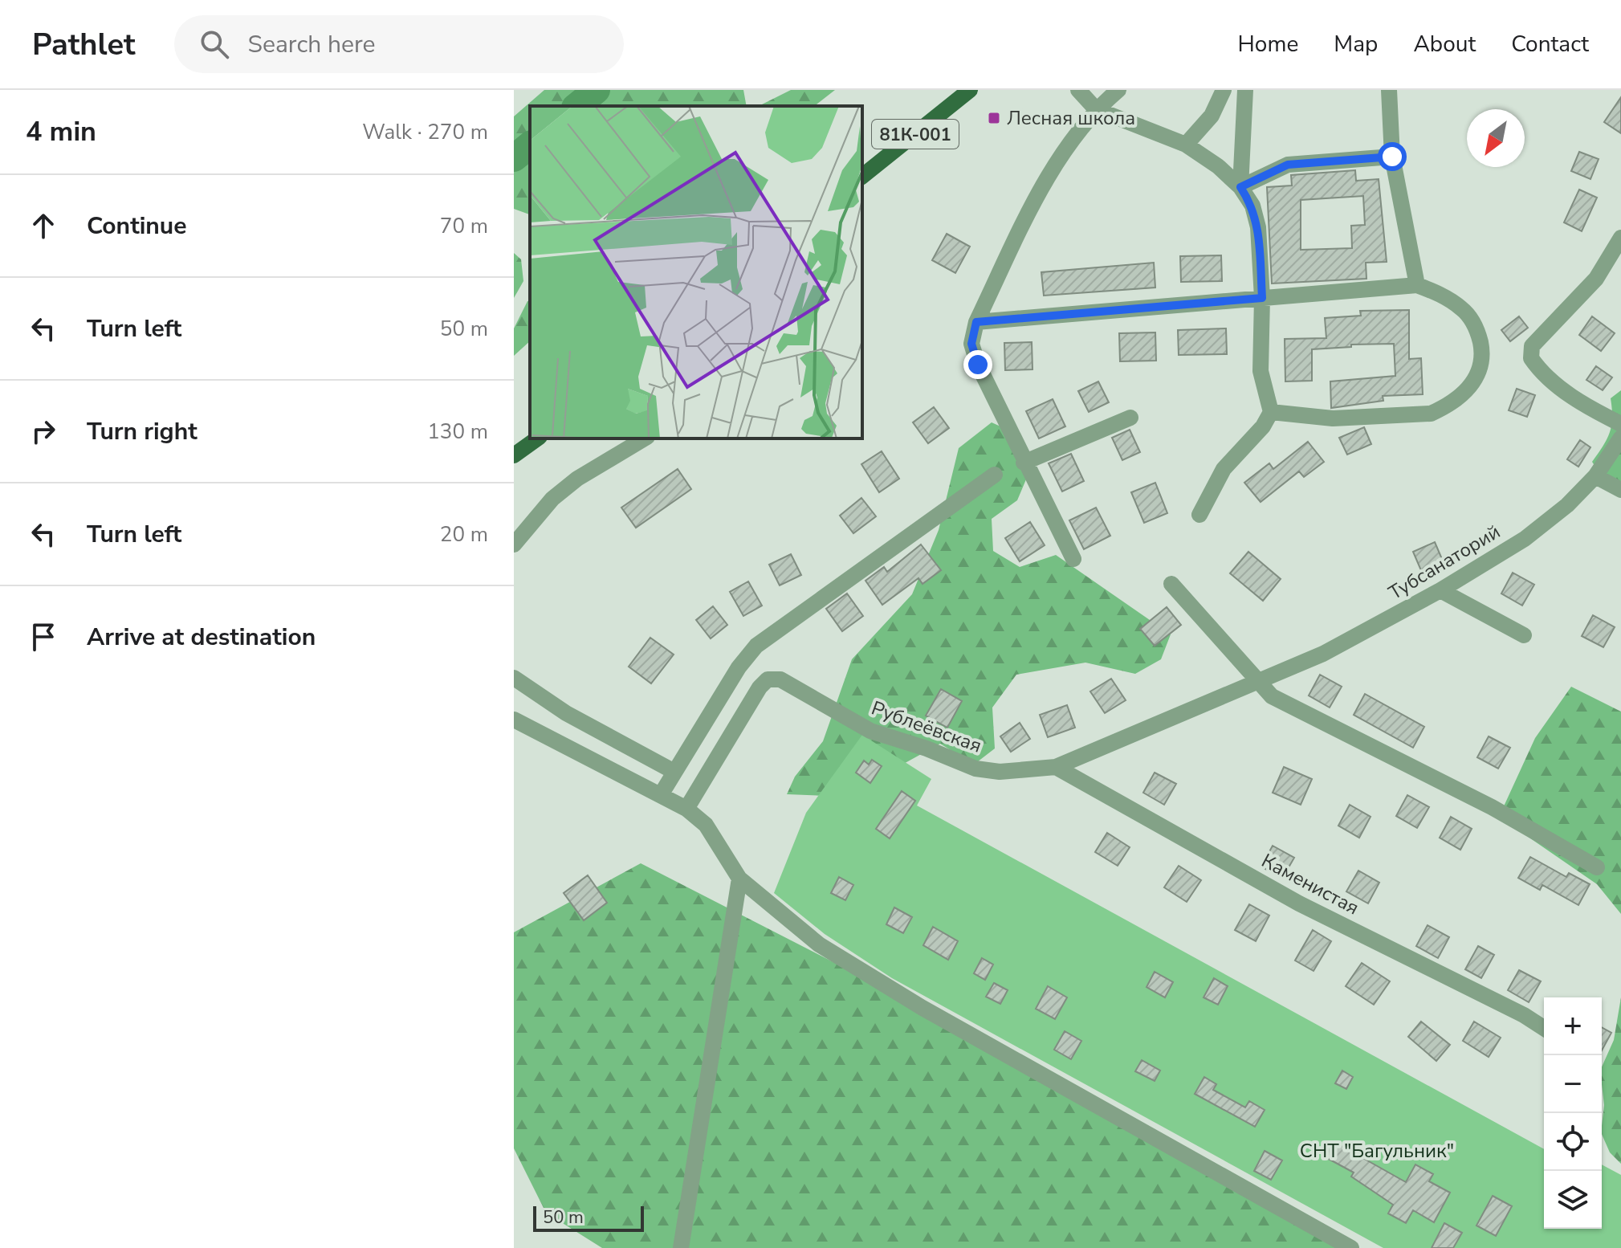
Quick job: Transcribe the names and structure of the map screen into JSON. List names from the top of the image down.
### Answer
{
  "streets": {
    "main road": ["81К-001"],
    "street": ["Тубсанаторий", "Рублеёвская", "Каменистая"]
  },
  "crossings": [
    ["Тубсанаторий", "Рублеёвская"],
    ["Рублеёвская", "Каменистая"]
  ],
  "parks": ["СНТ \"Багульник\""],
  "places": {
    "transit": ["Лесная школа"]
  },
  "scale_bar": "50 m",
  "north": "bottom left",
  "page": {
    "header": "Pathlet",
    "search": "Search here",
    "nav": [
      "Home",
      "Map",
      "About",
      "Contact"
    ],
    "heading": ["4 min", "Walk · 270 m"],
    "list": [
      ["Continue", "70 m"],
      ["Turn left", "50 m"],
      ["Turn right", "130 m"],
      ["Turn left", "20 m"],
      "Arrive at destination"
    ],
    "map_buttons": ["+", "−"],
    "scale": "50 m"
  }
}
